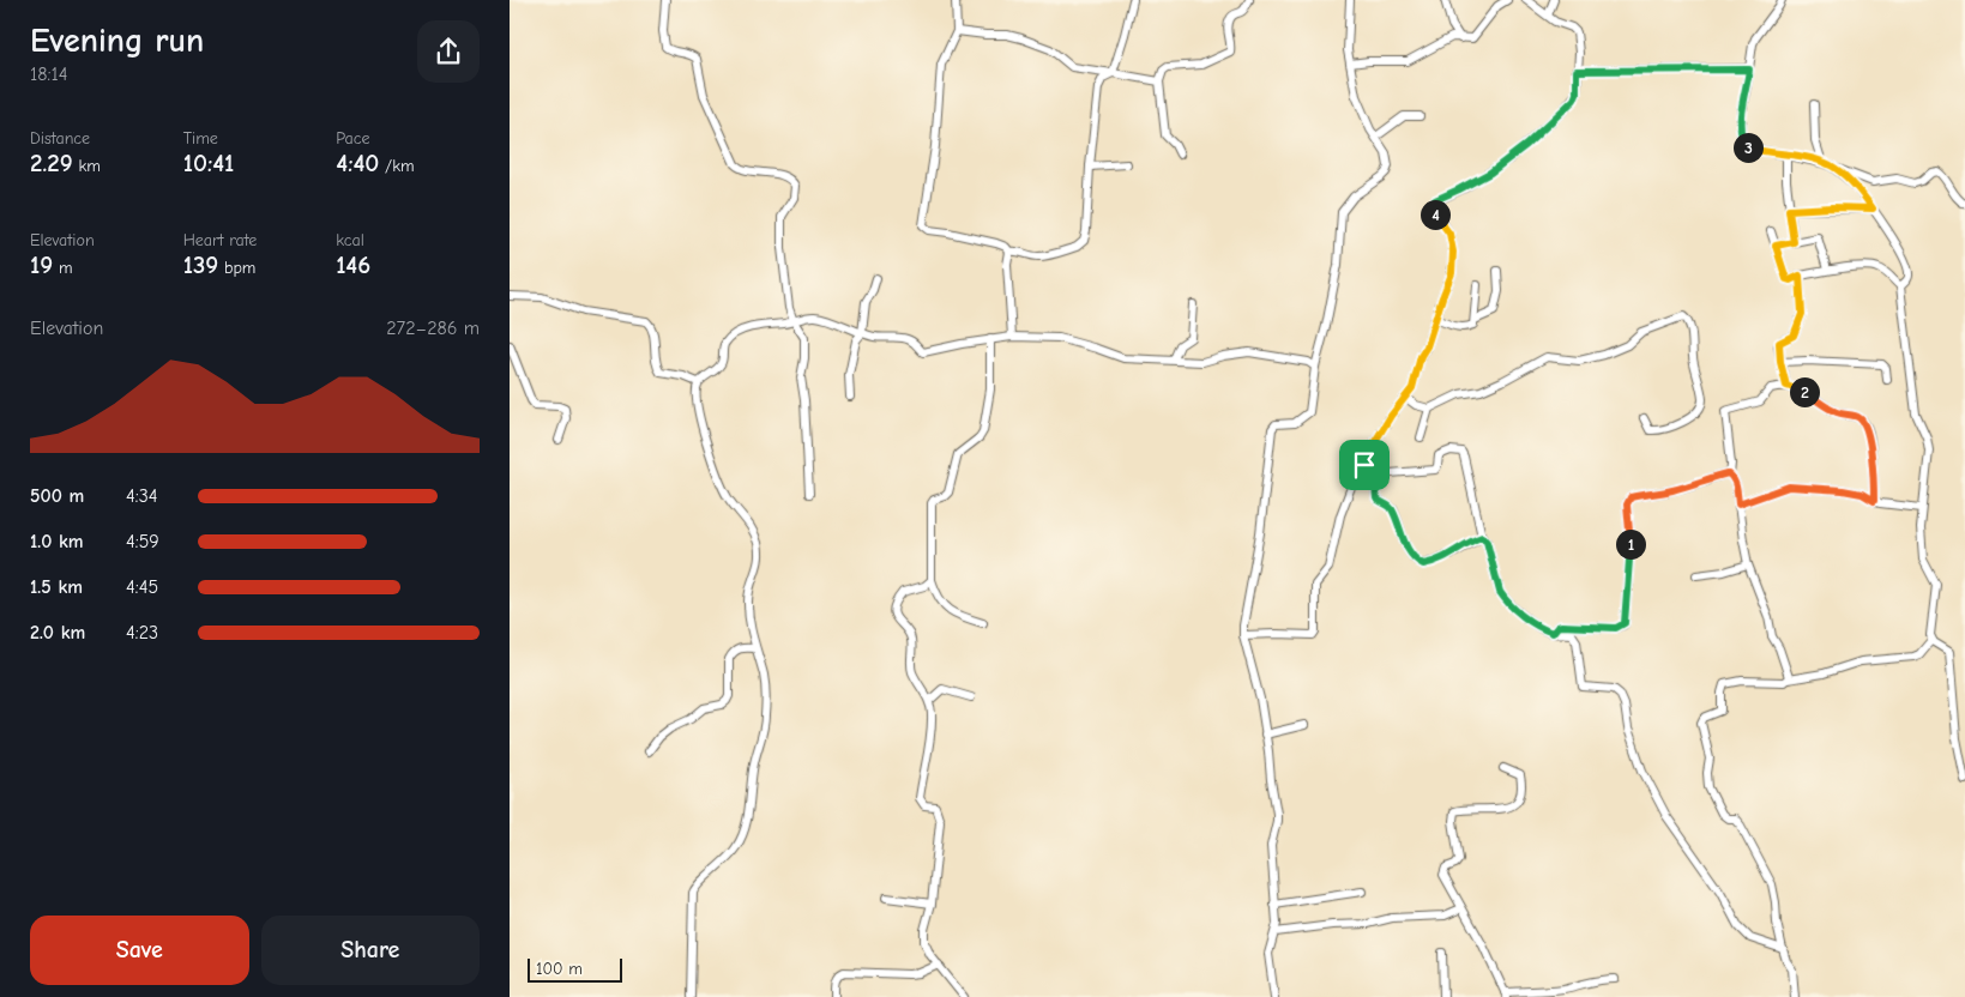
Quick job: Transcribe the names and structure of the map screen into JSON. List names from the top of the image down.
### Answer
{
  "scale_bar": "100 m",
  "page": {
    "heading": ["Evening run", "18:14"],
    "stats": [
      ["Distance", "2.29 km"],
      ["Time", "10:41"],
      ["Pace", "4:40 /km"],
      ["Elevation", "19 m"],
      ["Heart rate", "139 bpm"],
      ["kcal", "146"]
    ],
    "pins": [
      "3",
      "4",
      "2",
      "1"
    ],
    "chart": ["Elevation", "272–286 m"],
    "list": [
      {
        "name": "500 m",
        "note": "4:34"
      },
      {
        "name": "1.0 km",
        "note": "4:59"
      },
      {
        "name": "1.5 km",
        "note": "4:45"
      },
      {
        "name": "2.0 km",
        "note": "4:23"
      }
    ],
    "buttons": ["Save", "Share"],
    "scale": "100 m"
  }
}
